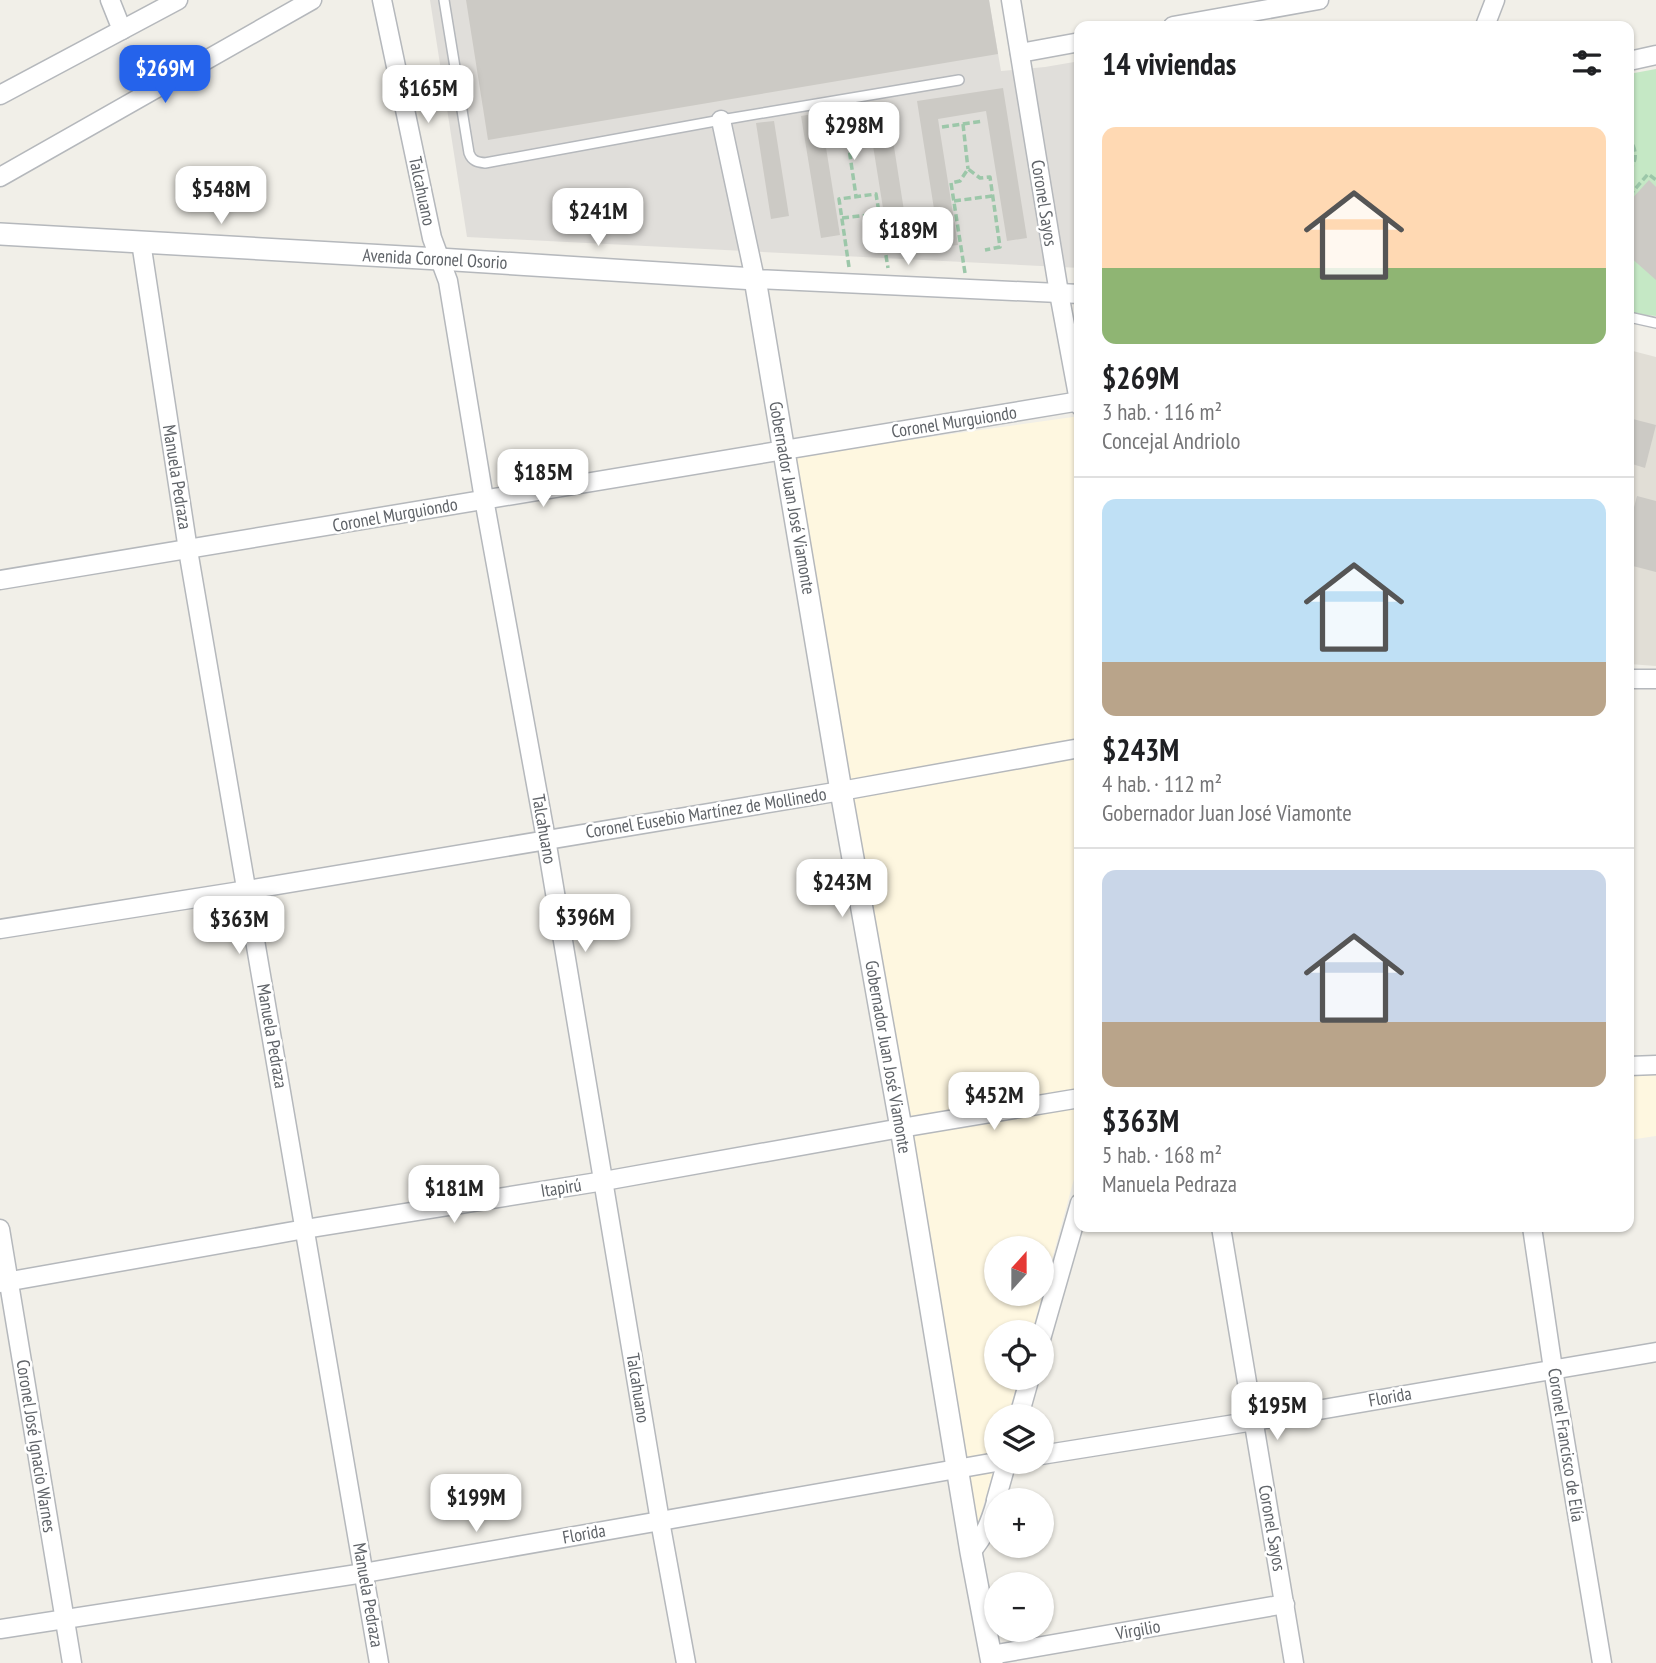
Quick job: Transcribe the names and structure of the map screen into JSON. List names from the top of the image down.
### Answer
{
  "streets": {
    "street": [
      "Talcahuano",
      "Coronel Sayos",
      "Avenida Coronel Osorio",
      "Coronel Murguiondo",
      "Manuela Pedraza",
      "Gobernador Juan José Viamonte",
      "Coronel Eusebio Martínez de Mollinedo",
      "Itapirú",
      "Florida",
      "Coronel Francisco de Elía",
      "Coronel José Ignacio Warnes",
      "Virgilio"
    ]
  },
  "crossings": [
    ["Talcahuano", "Avenida Coronel Osorio"],
    ["Talcahuano", "Coronel Murguiondo"],
    ["Talcahuano", "Coronel Eusebio Martínez de Mollinedo"],
    ["Talcahuano", "Itapirú"],
    ["Talcahuano", "Florida"],
    ["Coronel Sayos", "Avenida Coronel Osorio"],
    ["Coronel Sayos", "Florida"],
    ["Coronel Sayos", "Virgilio"],
    ["Avenida Coronel Osorio", "Manuela Pedraza"],
    ["Avenida Coronel Osorio", "Gobernador Juan José Viamonte"],
    ["Coronel Murguiondo", "Manuela Pedraza"],
    ["Coronel Murguiondo", "Gobernador Juan José Viamonte"],
    ["Manuela Pedraza", "Coronel Eusebio Martínez de Mollinedo"],
    ["Manuela Pedraza", "Itapirú"],
    ["Manuela Pedraza", "Florida"],
    ["Gobernador Juan José Viamonte", "Coronel Eusebio Martínez de Mollinedo"],
    ["Gobernador Juan José Viamonte", "Itapirú"],
    ["Gobernador Juan José Viamonte", "Florida"],
    ["Gobernador Juan José Viamonte", "Virgilio"],
    ["Itapirú", "Coronel José Ignacio Warnes"],
    ["Florida", "Coronel Francisco de Elía"],
    ["Florida", "Coronel José Ignacio Warnes"]
  ],
  "north": "top",
  "page": {
    "heading": "14 viviendas",
    "price": [
      "$269M",
      "$165M",
      "$298M",
      "$548M",
      "$241M",
      "$189M",
      "$185M",
      "$243M",
      "$396M",
      "$363M",
      "$452M",
      "$181M",
      "$195M",
      "$199M"
    ],
    "list": [
      {
        "name": "$269M",
        "note": "3 hab. · 116 m² · Concejal Andriolo"
      },
      {
        "name": "$243M",
        "note": "4 hab. · 112 m² · Gobernador Juan José Viamonte"
      },
      {
        "name": "$363M",
        "note": "5 hab. · 168 m² · Manuela Pedraza"
      }
    ],
    "map_buttons": ["+", "−"]
  }
}
